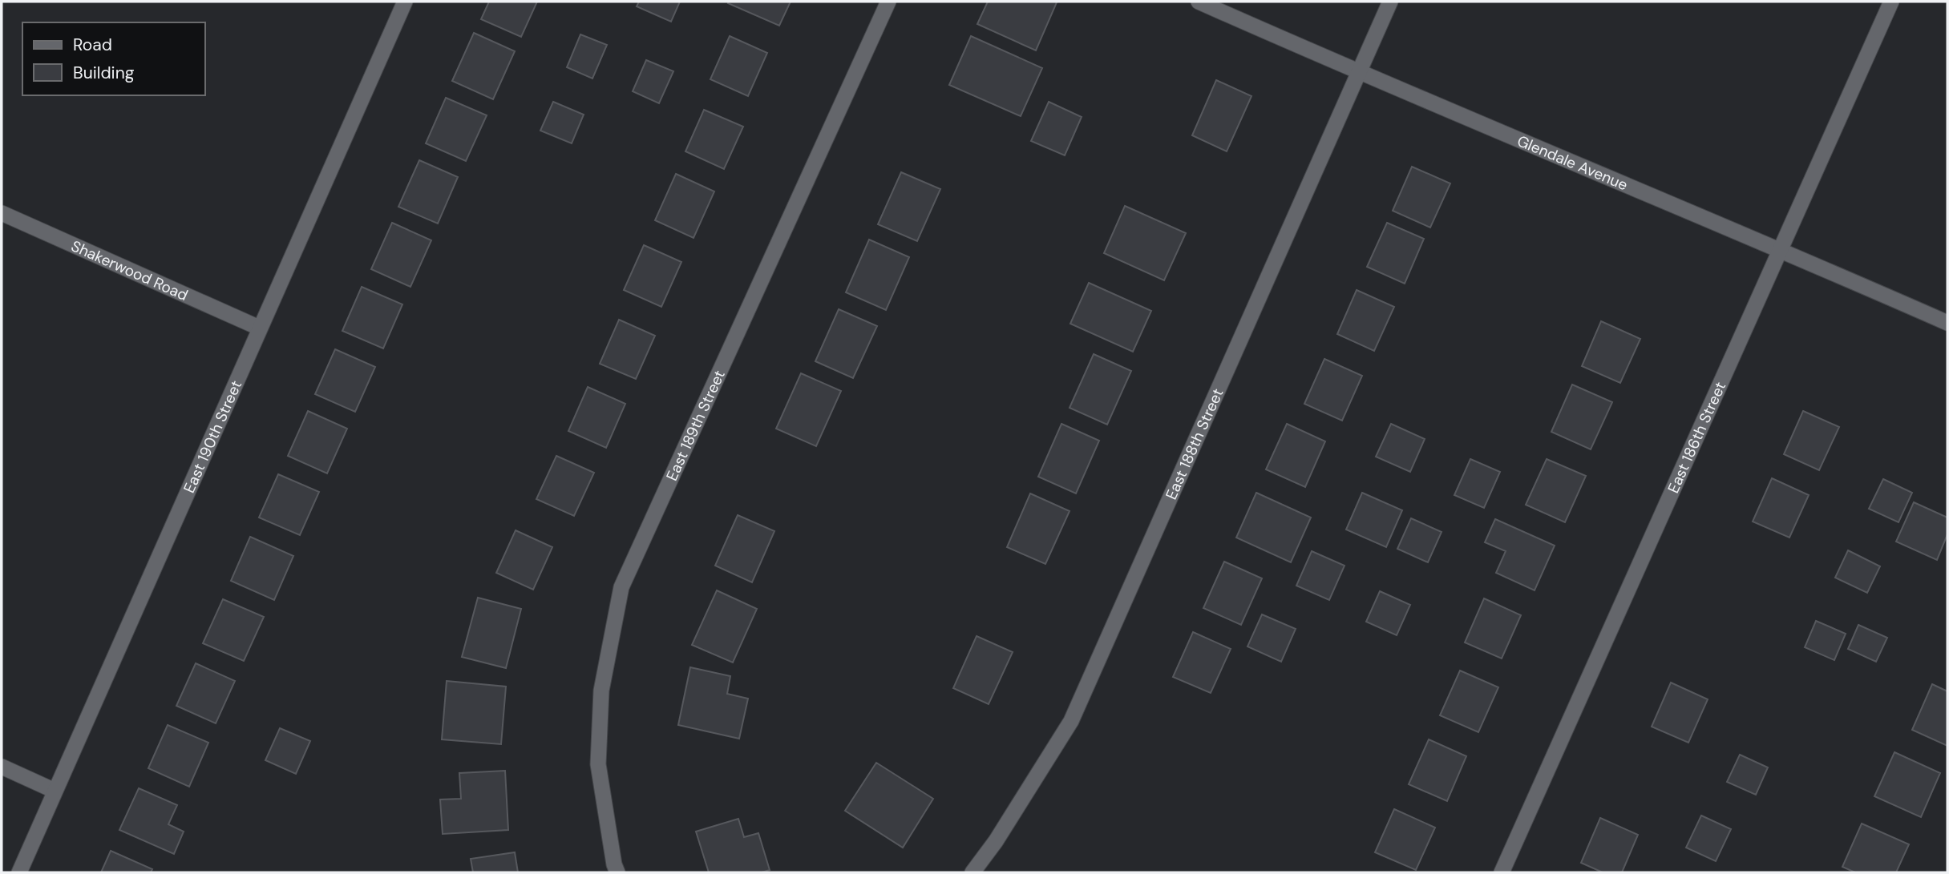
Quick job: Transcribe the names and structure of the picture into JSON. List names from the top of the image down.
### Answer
{
  "streets": {
    "street": [
      "Glendale Avenue",
      "Shakerwood Road",
      "East 189th Street",
      "East 190th Street",
      "East 186th Street",
      "East 188th Street"
    ]
  },
  "crossings": [
    ["Glendale Avenue", "East 186th Street"],
    ["Glendale Avenue", "East 188th Street"],
    ["Shakerwood Road", "East 190th Street"]
  ],
  "legend": ["Road", "Building"]
}
